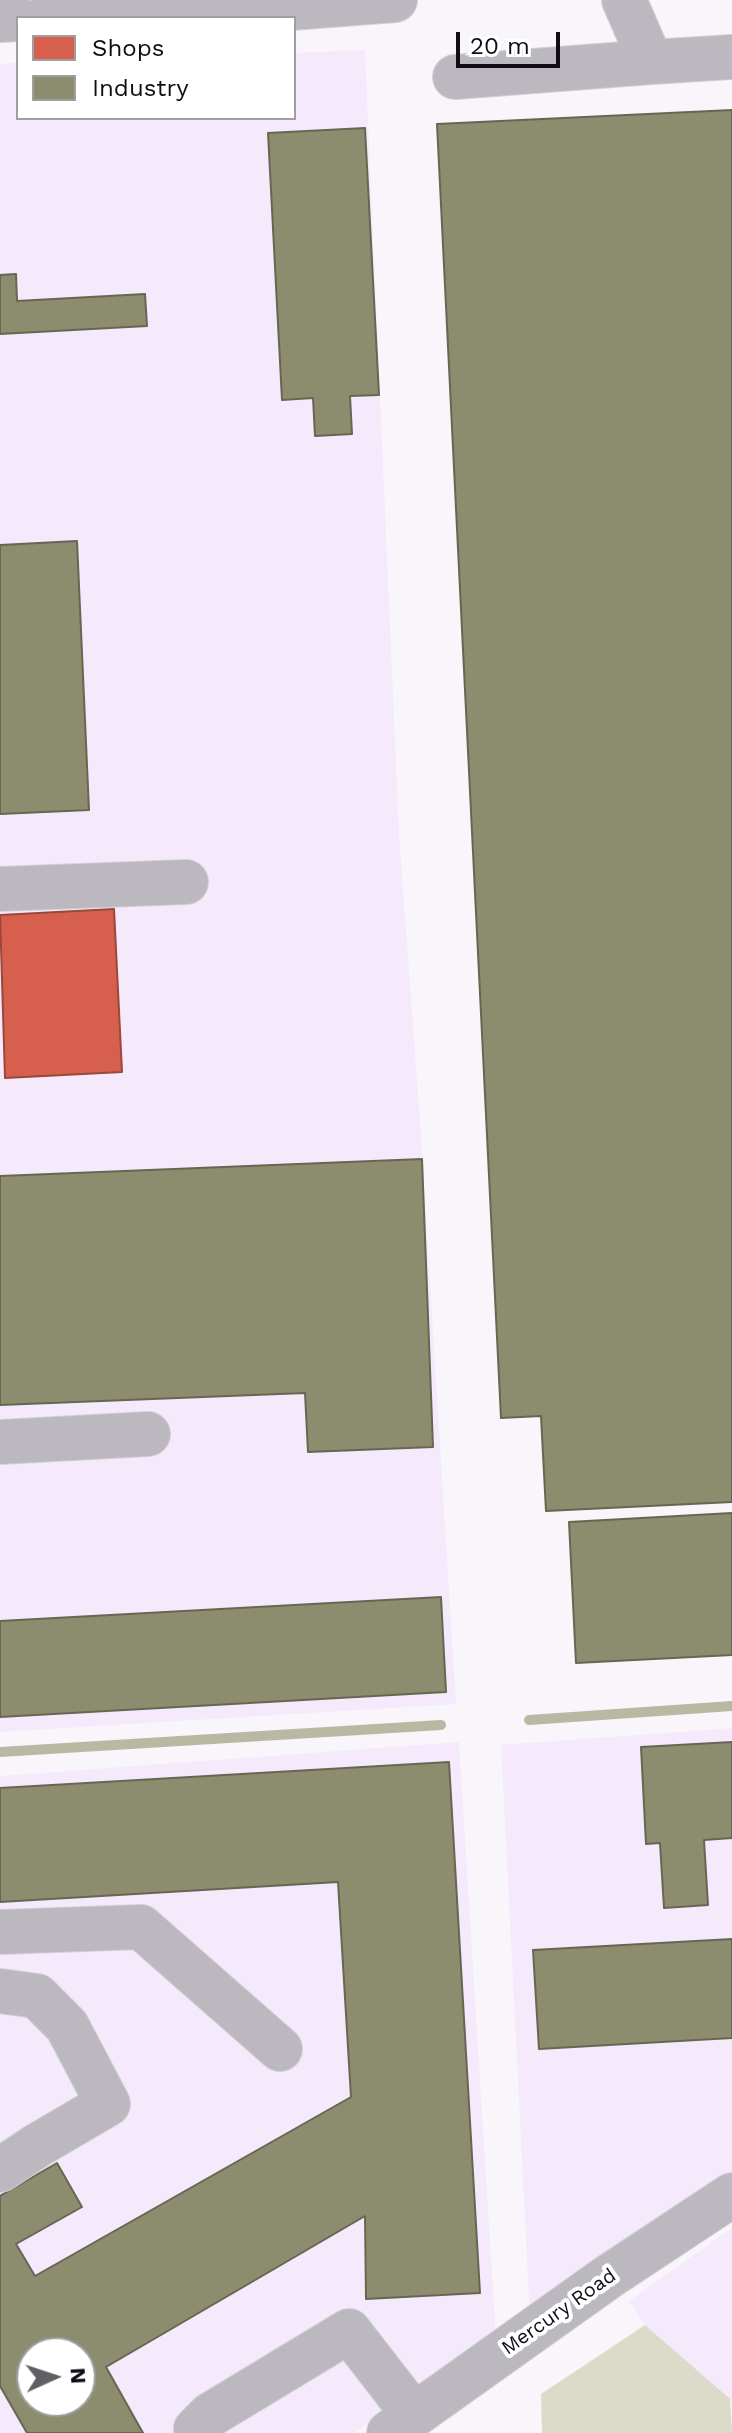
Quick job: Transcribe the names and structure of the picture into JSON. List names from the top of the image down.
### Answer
{
  "streets": {
    "street": ["Mercury Road"]
  },
  "legend": ["Shops", "Industry"],
  "scale_bar": "20 m",
  "north": "right"
}
